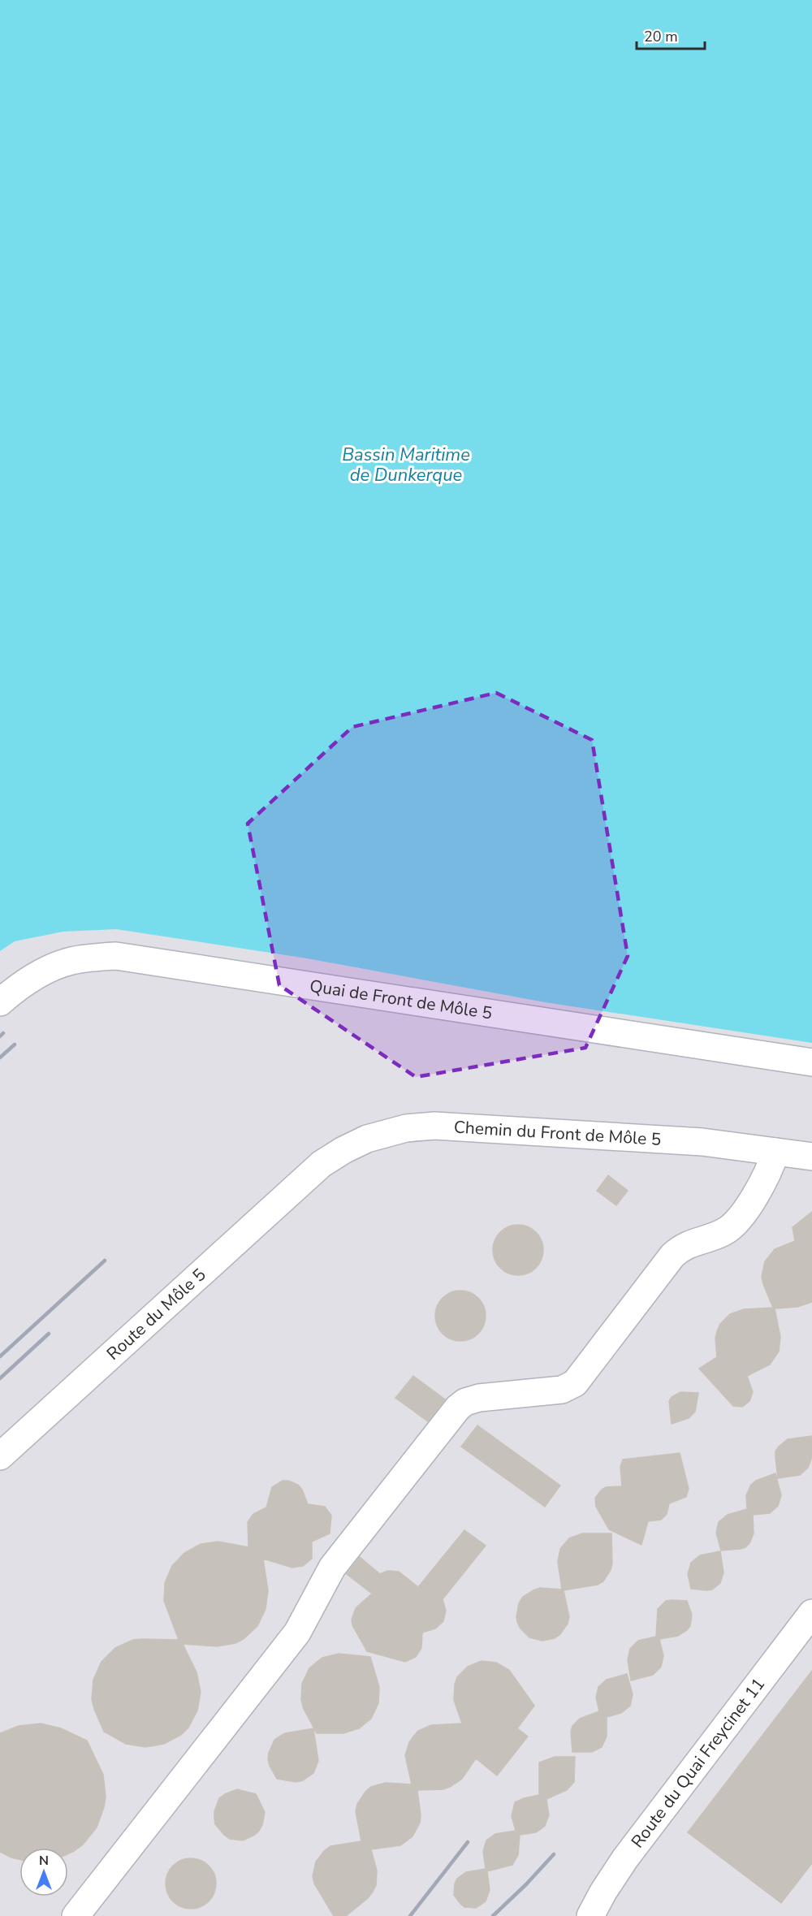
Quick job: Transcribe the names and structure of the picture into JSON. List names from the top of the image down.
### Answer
{
  "streets": {
    "street": [
      "Quai de Front de Môle 5",
      "Chemin du Front de Môle 5",
      "Route du Môle 5",
      "Route du Quai Freycinet 11"
    ]
  },
  "crossings": [
    ["Chemin du Front de Môle 5", "Route du Môle 5"]
  ],
  "water": ["Bassin Maritime de Dunkerque"],
  "scale_bar": "20 m",
  "north": "top"
}
